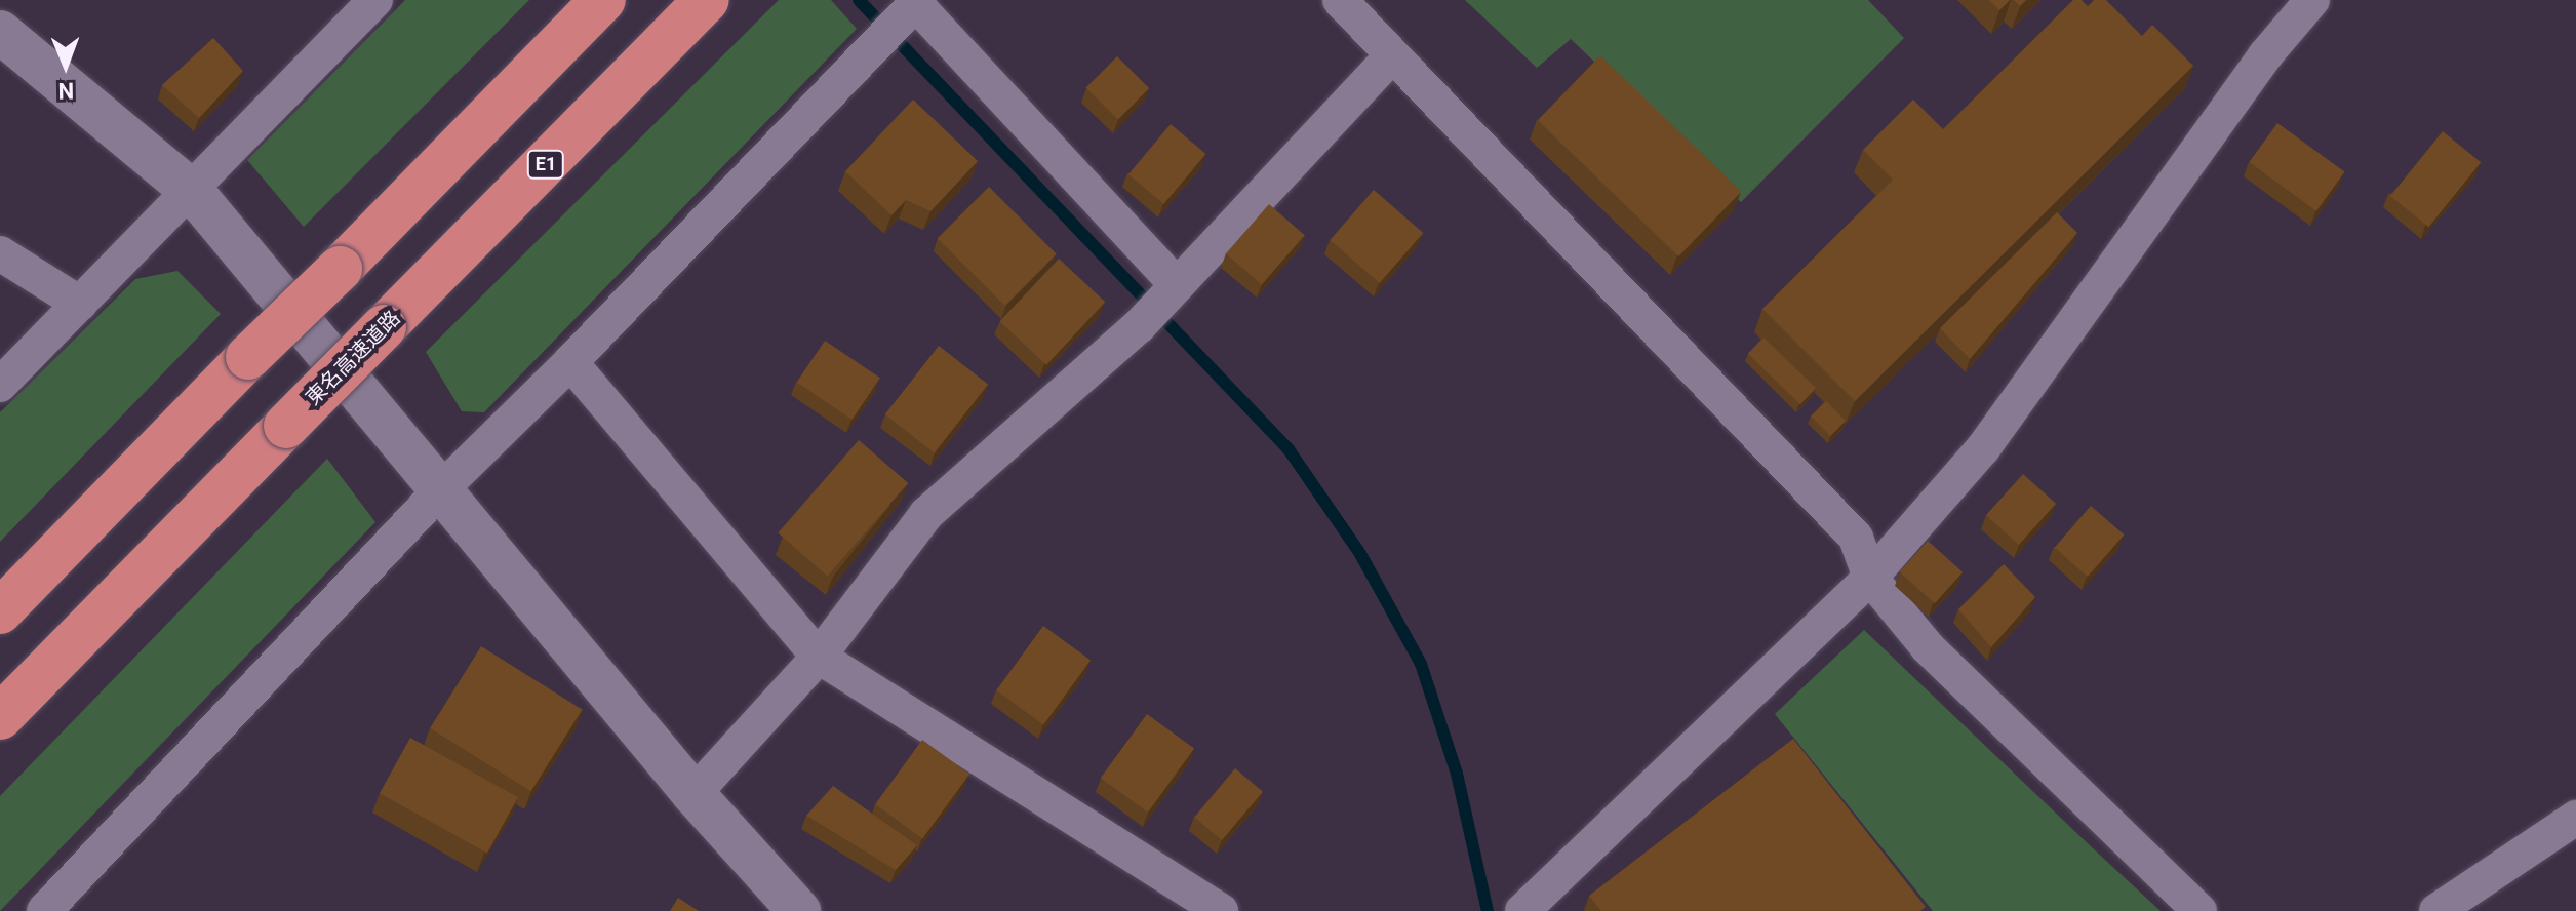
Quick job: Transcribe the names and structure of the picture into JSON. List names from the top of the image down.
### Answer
{
  "streets": {
    "highway": ["E1", "東名高速道路"]
  },
  "north": "bottom"
}
